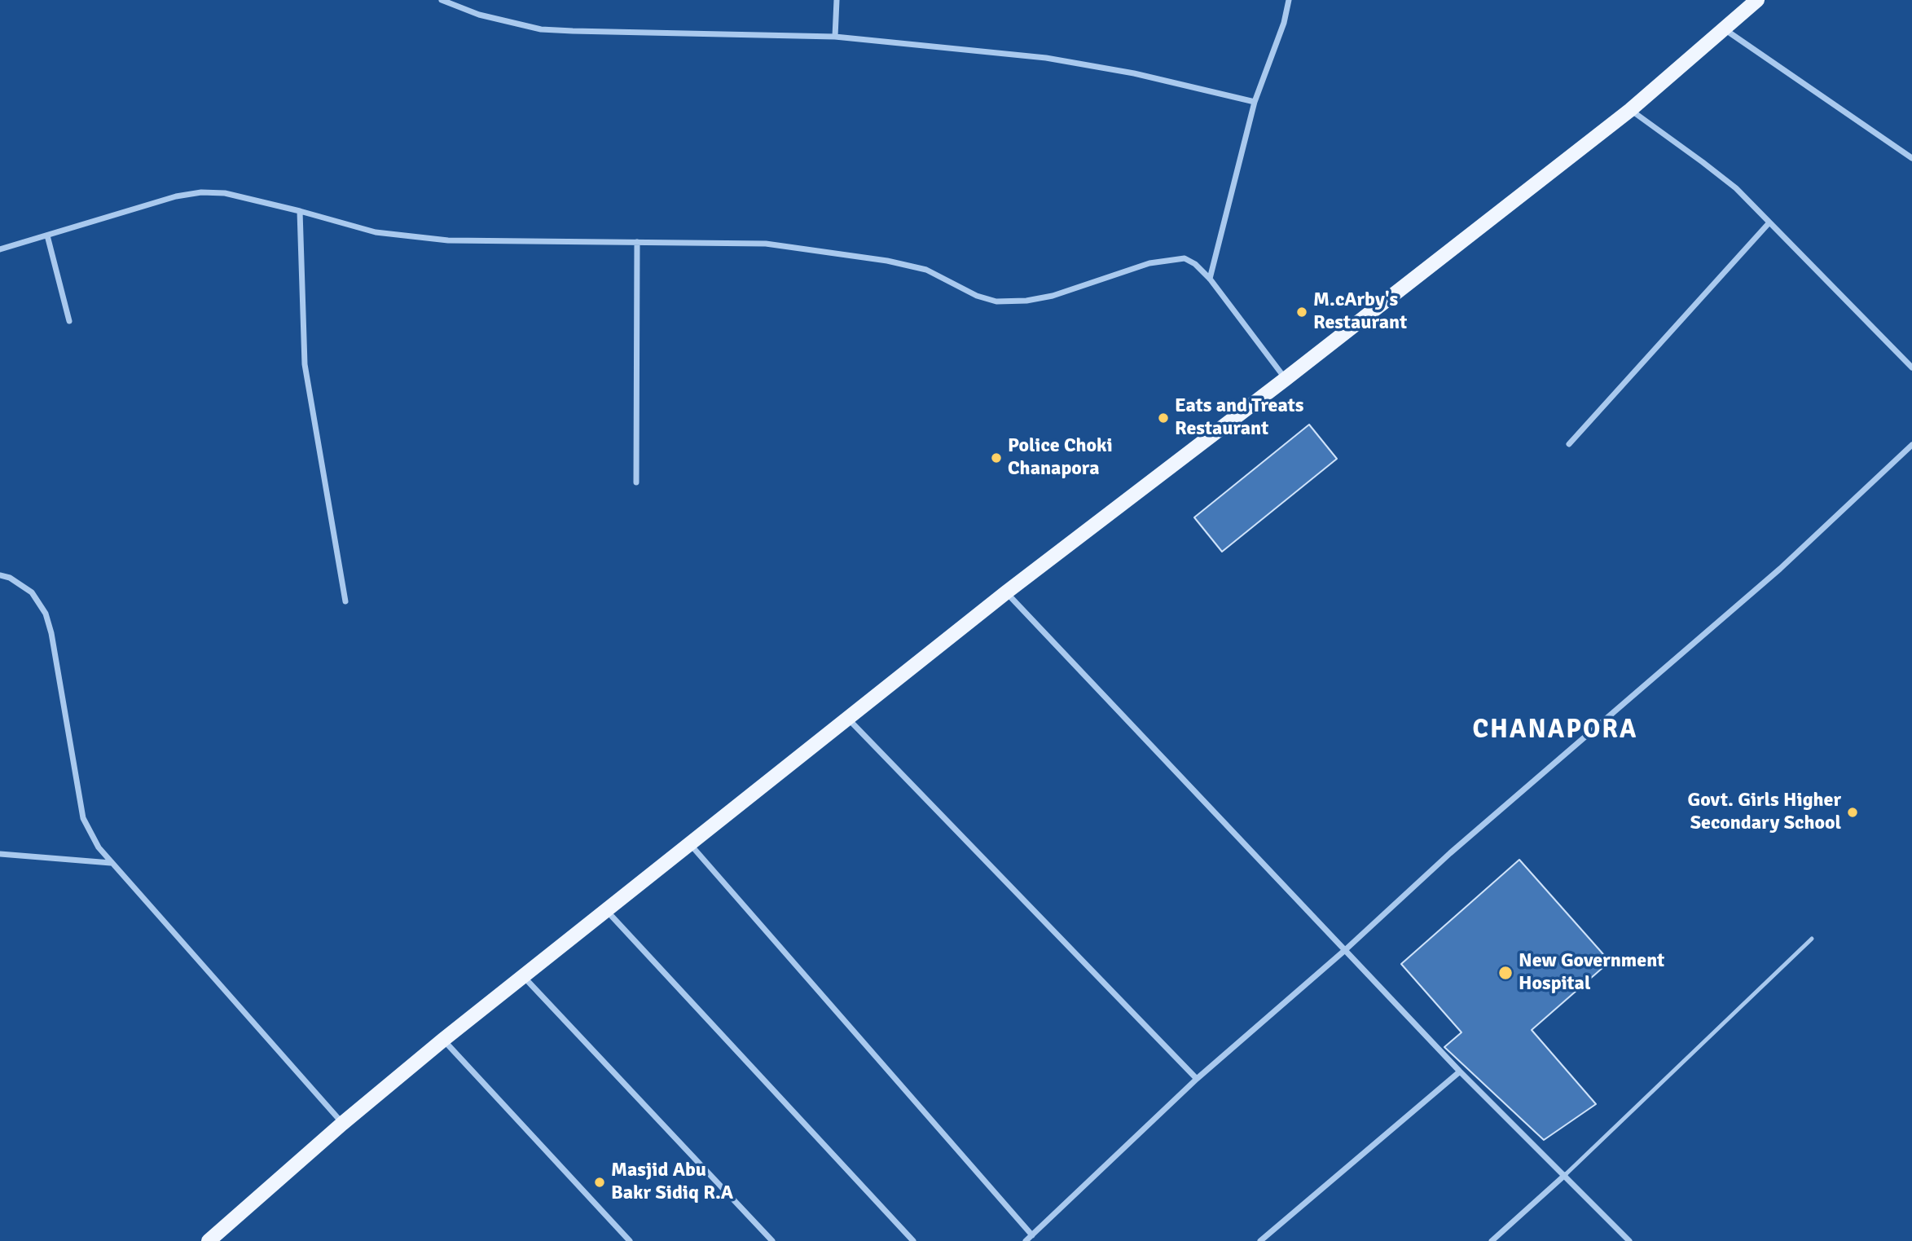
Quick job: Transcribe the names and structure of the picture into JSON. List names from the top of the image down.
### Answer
{
  "districts": ["CHANAPORA"],
  "places": [
    "M.cArby's Restaurant",
    "Eats and Treats Restaurant",
    "Police Choki Chanapora",
    "Govt. Girls Higher Secondary School",
    "New Government Hospital",
    "Masjid Abu Bakr Sidiq R.A"
  ]
}
